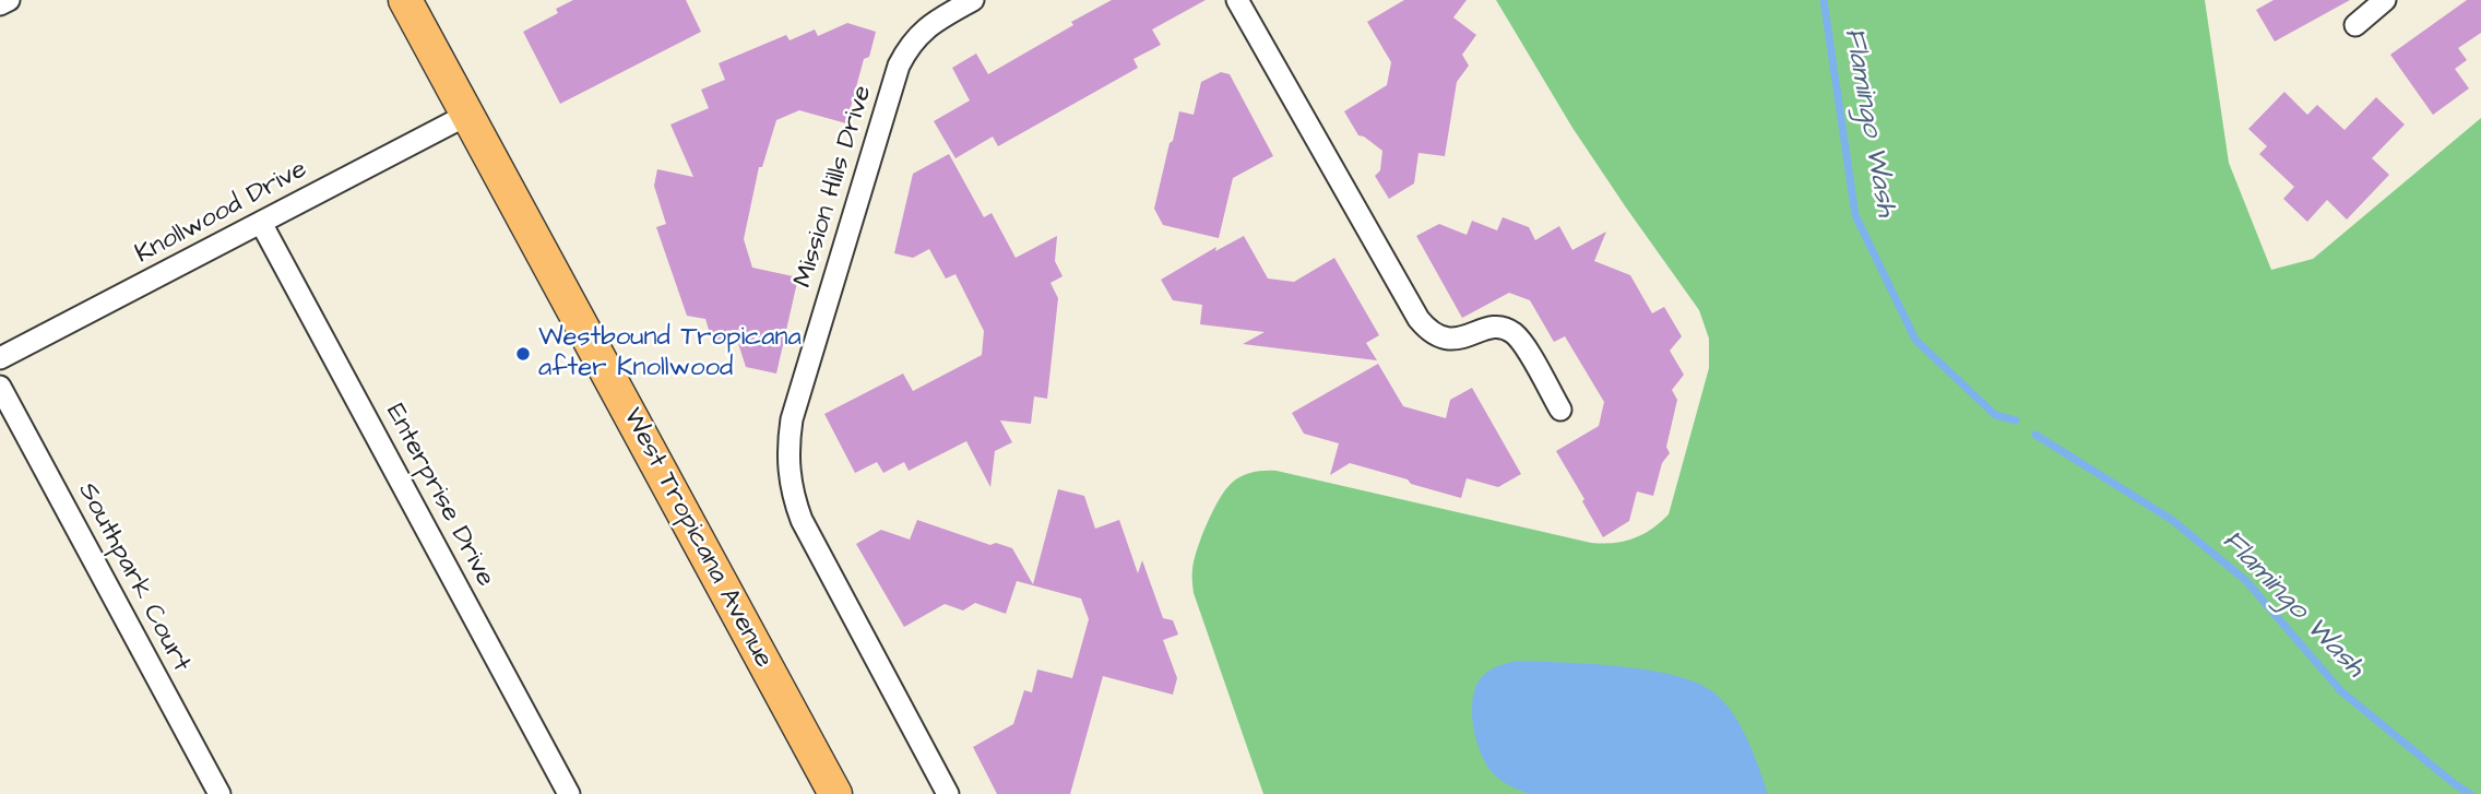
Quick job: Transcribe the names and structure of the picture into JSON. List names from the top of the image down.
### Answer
{
  "streets": {
    "main road": ["West Tropicana Avenue"],
    "street": [
      "Mission Hills Drive",
      "Knollwood Drive",
      "Enterprise Drive",
      "Southpark Court"
    ]
  },
  "crossings": [
    ["Knollwood Drive", "Enterprise Drive"],
    ["Knollwood Drive", "West Tropicana Avenue"]
  ],
  "water": ["Flamingo Wash"],
  "places": ["Westbound Tropicana after Knollwood"]
}
